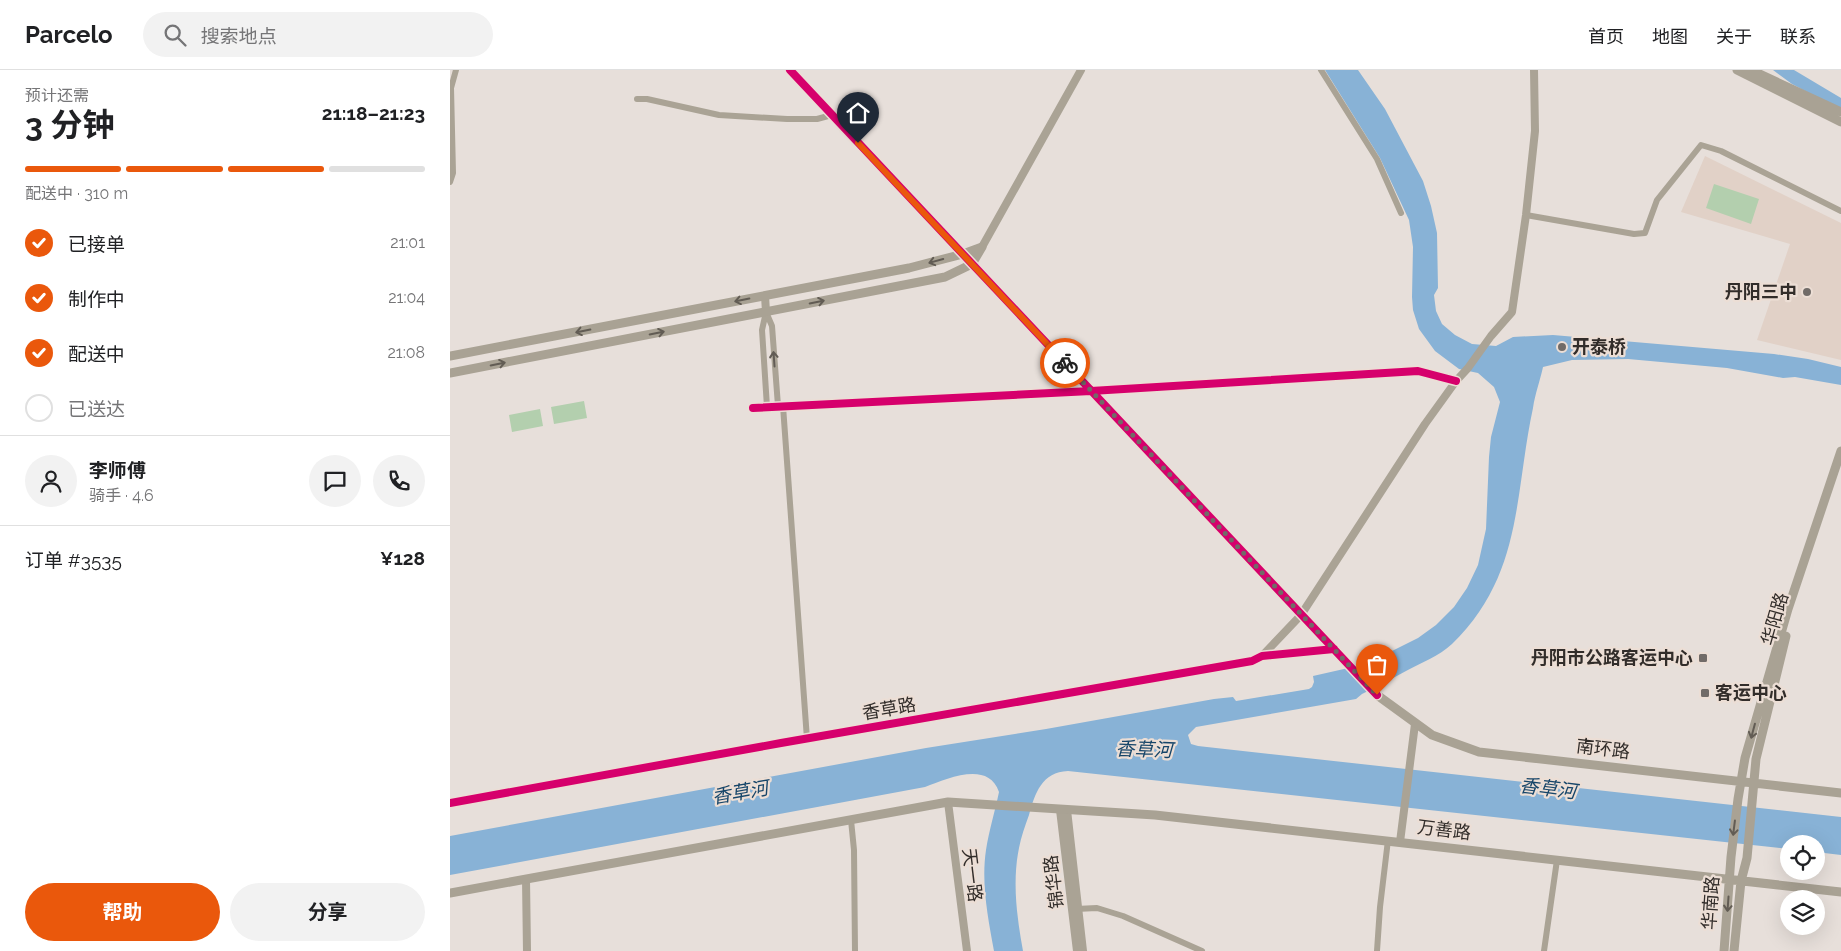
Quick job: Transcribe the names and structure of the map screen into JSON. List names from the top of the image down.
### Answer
{
  "streets": {
    "main road": [
      "华阳路",
      "南环路",
      "万善路",
      "华南路"
    ],
    "street": ["香草路", "天一路", "锦华路"]
  },
  "crossings": [
    ["华阳路", "南环路"],
    ["华阳路", "华南路"],
    ["南环路", "华南路"],
    ["万善路", "天一路"],
    ["万善路", "锦华路"],
    ["万善路", "华南路"]
  ],
  "water": ["香草河"],
  "places": {
    "other": ["丹阳三中", "开泰桥"],
    "transit": ["丹阳市公路客运中心", "客运中心"]
  },
  "page": {
    "header": "Parcelo",
    "search": "搜索地点",
    "nav": [
      "首页",
      "地图",
      "关于",
      "联系"
    ],
    "heading": ["3 分钟", "预计还需", "21:18–21:23"],
    "panel": [
      "李师傅",
      "骑手 · 4.6",
      "订单 #3535",
      "¥128"
    ],
    "bar": "配送中 · 310 m",
    "list": [
      ["已接单", "21:01"],
      ["制作中", "21:04"],
      ["配送中", "21:08"],
      "已送达"
    ],
    "buttons": ["帮助", "分享"]
  }
}
